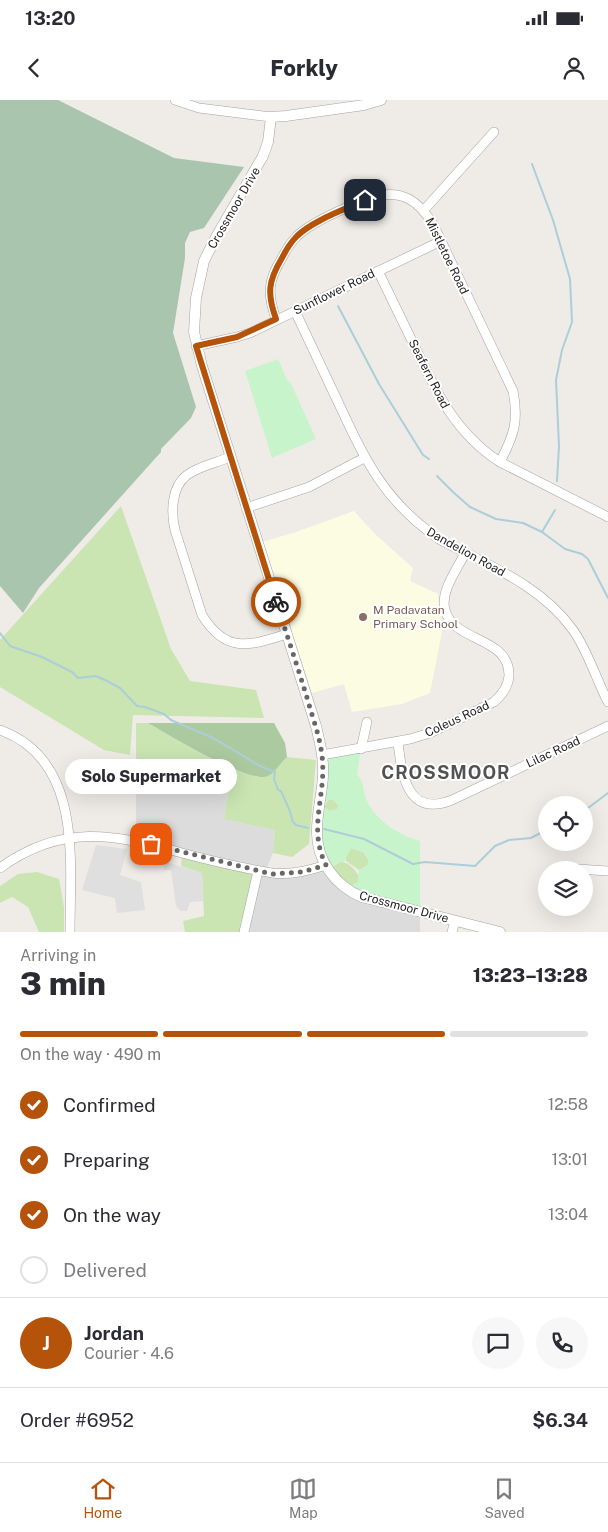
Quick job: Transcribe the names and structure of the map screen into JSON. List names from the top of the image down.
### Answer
{
  "streets": {
    "street": [
      "Crossmoor Drive",
      "Mistletoe Road",
      "Sunflower Road",
      "Seafern Road",
      "Dandelion Road",
      "Coleus Road",
      "Lilac Road"
    ]
  },
  "crossings": [
    ["Crossmoor Drive", "Sunflower Road"],
    ["Crossmoor Drive", "Coleus Road"],
    ["Mistletoe Road", "Sunflower Road"],
    ["Mistletoe Road", "Seafern Road"],
    ["Sunflower Road", "Seafern Road"],
    ["Sunflower Road", "Dandelion Road"],
    ["Dandelion Road", "Coleus Road"],
    ["Coleus Road", "Lilac Road"]
  ],
  "districts": ["CROSSMOOR"],
  "places": ["M Padavatan Primary School", "Solo Supermarket"],
  "page": {
    "status": "13:20",
    "header": "Forkly",
    "bubble": "Solo Supermarket",
    "heading": ["3 min", "Arriving in", "13:23–13:28"],
    "panel": [
      "Jordan",
      "Courier · 4.6",
      "Order #6952",
      "$6.34"
    ],
    "bar": "On the way · 490 m",
    "list": [
      ["Confirmed", "12:58"],
      ["Preparing", "13:01"],
      ["On the way", "13:04"],
      "Delivered"
    ],
    "round": "J",
    "tabs": ["Home", "Map", "Saved"]
  }
}
